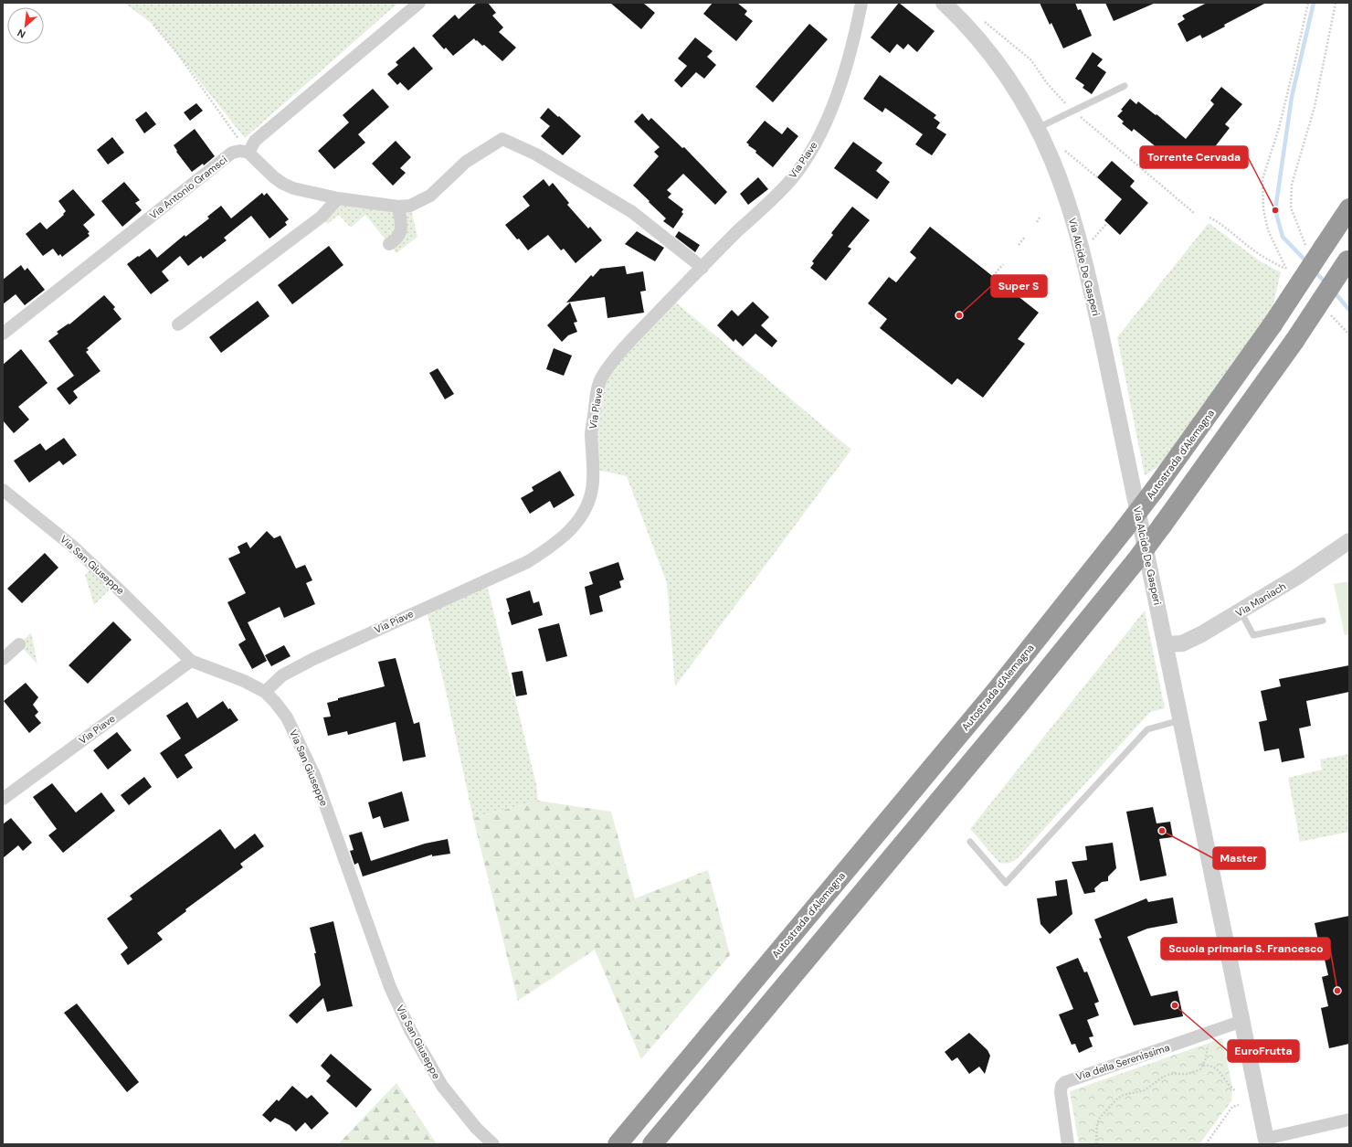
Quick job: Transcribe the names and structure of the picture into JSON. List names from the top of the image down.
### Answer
{
  "streets": {
    "highway": ["Autostrada d'Alemagna"],
    "street": [
      "Via Piave",
      "Via Antonio Gramsci",
      "Via Alcide De Gasperi",
      "Via San Giuseppe",
      "Via Maniach",
      "Via della Serenissima"
    ]
  },
  "crossings": [
    ["Via Piave", "Via San Giuseppe"],
    ["Via Alcide De Gasperi", "Via Maniach"],
    ["Via Alcide De Gasperi", "Via della Serenissima"]
  ],
  "places": [
    "Torrente Cervada",
    "Super S",
    "Master",
    "Scuola primaria S. Francesco",
    "EuroFrutta"
  ],
  "north": "bottom left"
}
